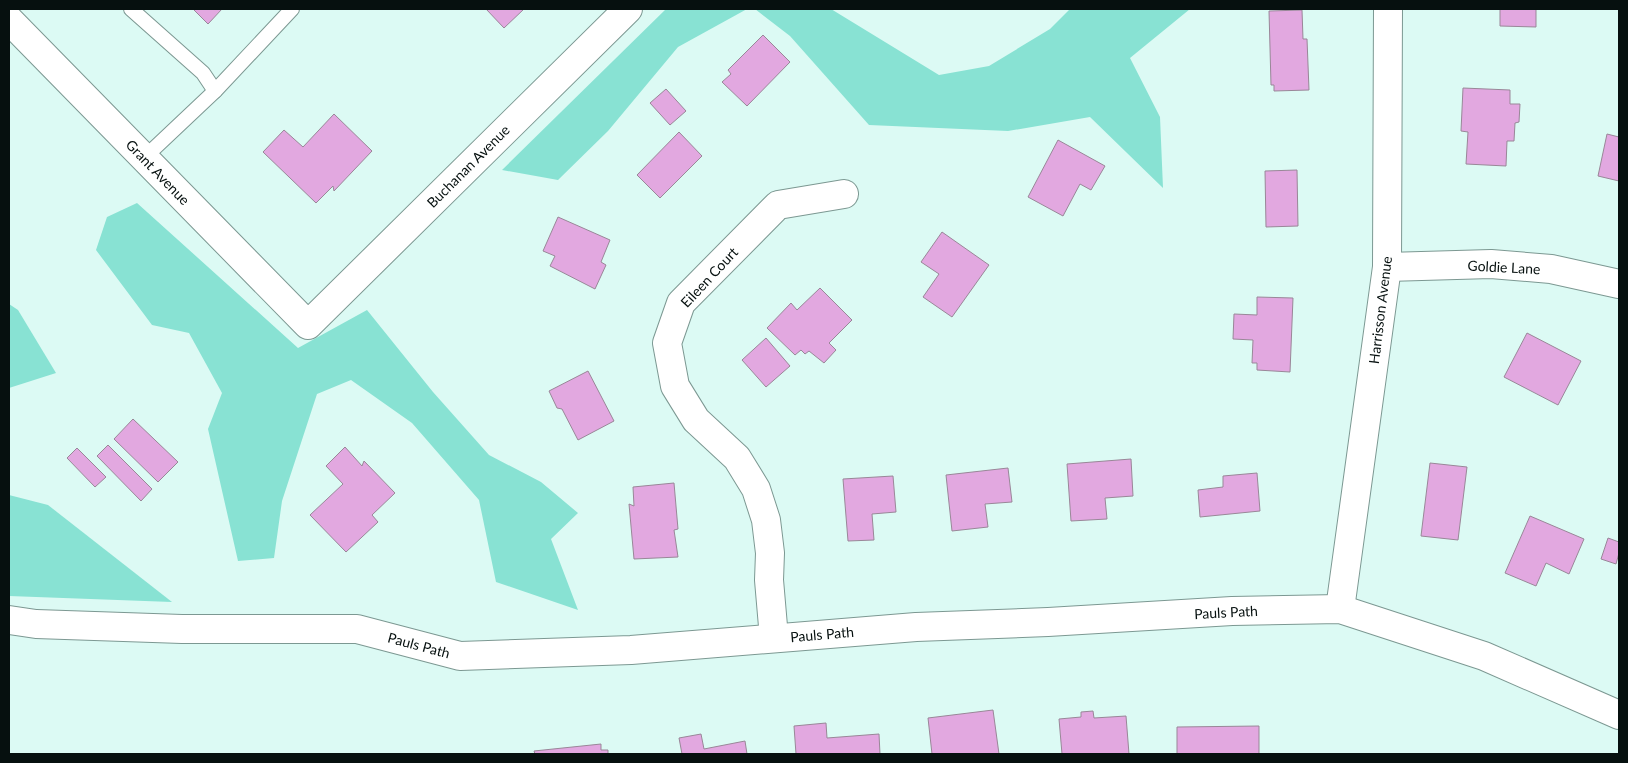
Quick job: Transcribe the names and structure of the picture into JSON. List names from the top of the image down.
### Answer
{
  "streets": {
    "street": [
      "Buchanan Avenue",
      "Grant Avenue",
      "Goldie Lane",
      "Eileen Court",
      "Harrisson Avenue",
      "Pauls Path"
    ]
  },
  "crossings": [
    ["Buchanan Avenue", "Grant Avenue"],
    ["Goldie Lane", "Harrisson Avenue"],
    ["Eileen Court", "Pauls Path"],
    ["Harrisson Avenue", "Pauls Path"]
  ]
}
